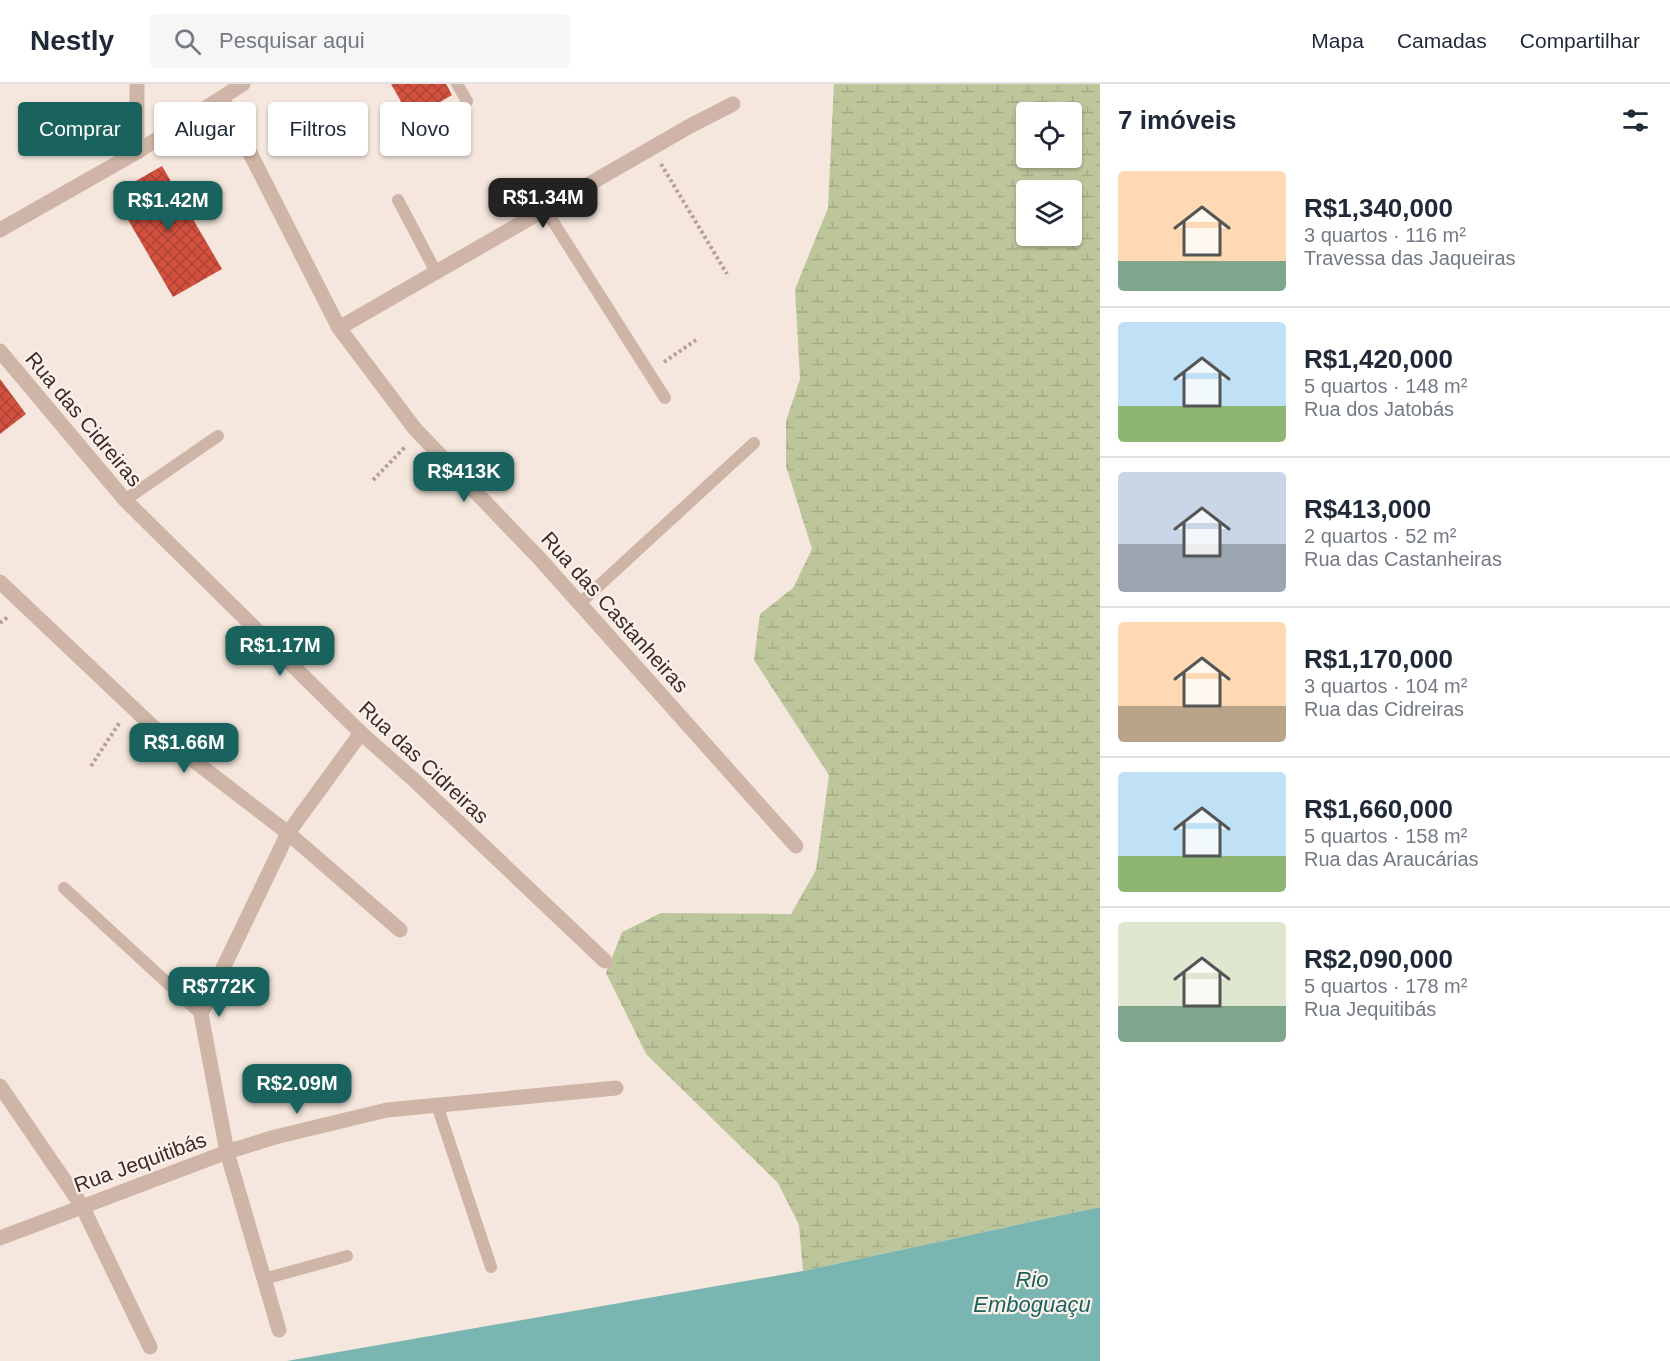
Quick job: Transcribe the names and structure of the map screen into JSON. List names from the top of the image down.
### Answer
{
  "streets": {
    "street": ["Rua das Cidreiras", "Rua das Castanheiras", "Rua Jequitibás"]
  },
  "water": ["Rio Emboguaçu"],
  "page": {
    "header": "Nestly",
    "search": "Pesquisar aqui",
    "nav": ["Mapa", "Camadas", "Compartilhar"],
    "heading": "7 imóveis",
    "chip": [
      "Comprar",
      "Alugar",
      "Filtros",
      "Novo"
    ],
    "list": [
      {
        "name": "R$1,340,000",
        "note": "3 quartos · 116 m² · Travessa das Jaqueiras"
      },
      {
        "name": "R$1,420,000",
        "note": "5 quartos · 148 m² · Rua dos Jatobás"
      },
      {
        "name": "R$413,000",
        "note": "2 quartos · 52 m² · Rua das Castanheiras"
      },
      {
        "name": "R$1,170,000",
        "note": "3 quartos · 104 m² · Rua das Cidreiras"
      },
      {
        "name": "R$1,660,000",
        "note": "5 quartos · 158 m² · Rua das Araucárias"
      },
      {
        "name": "R$2,090,000",
        "note": "5 quartos · 178 m² · Rua Jequitibás"
      }
    ],
    "price": [
      "R$1.34M",
      "R$1.42M",
      "R$413K",
      "R$1.17M",
      "R$1.66M",
      "R$772K",
      "R$2.09M"
    ]
  }
}
